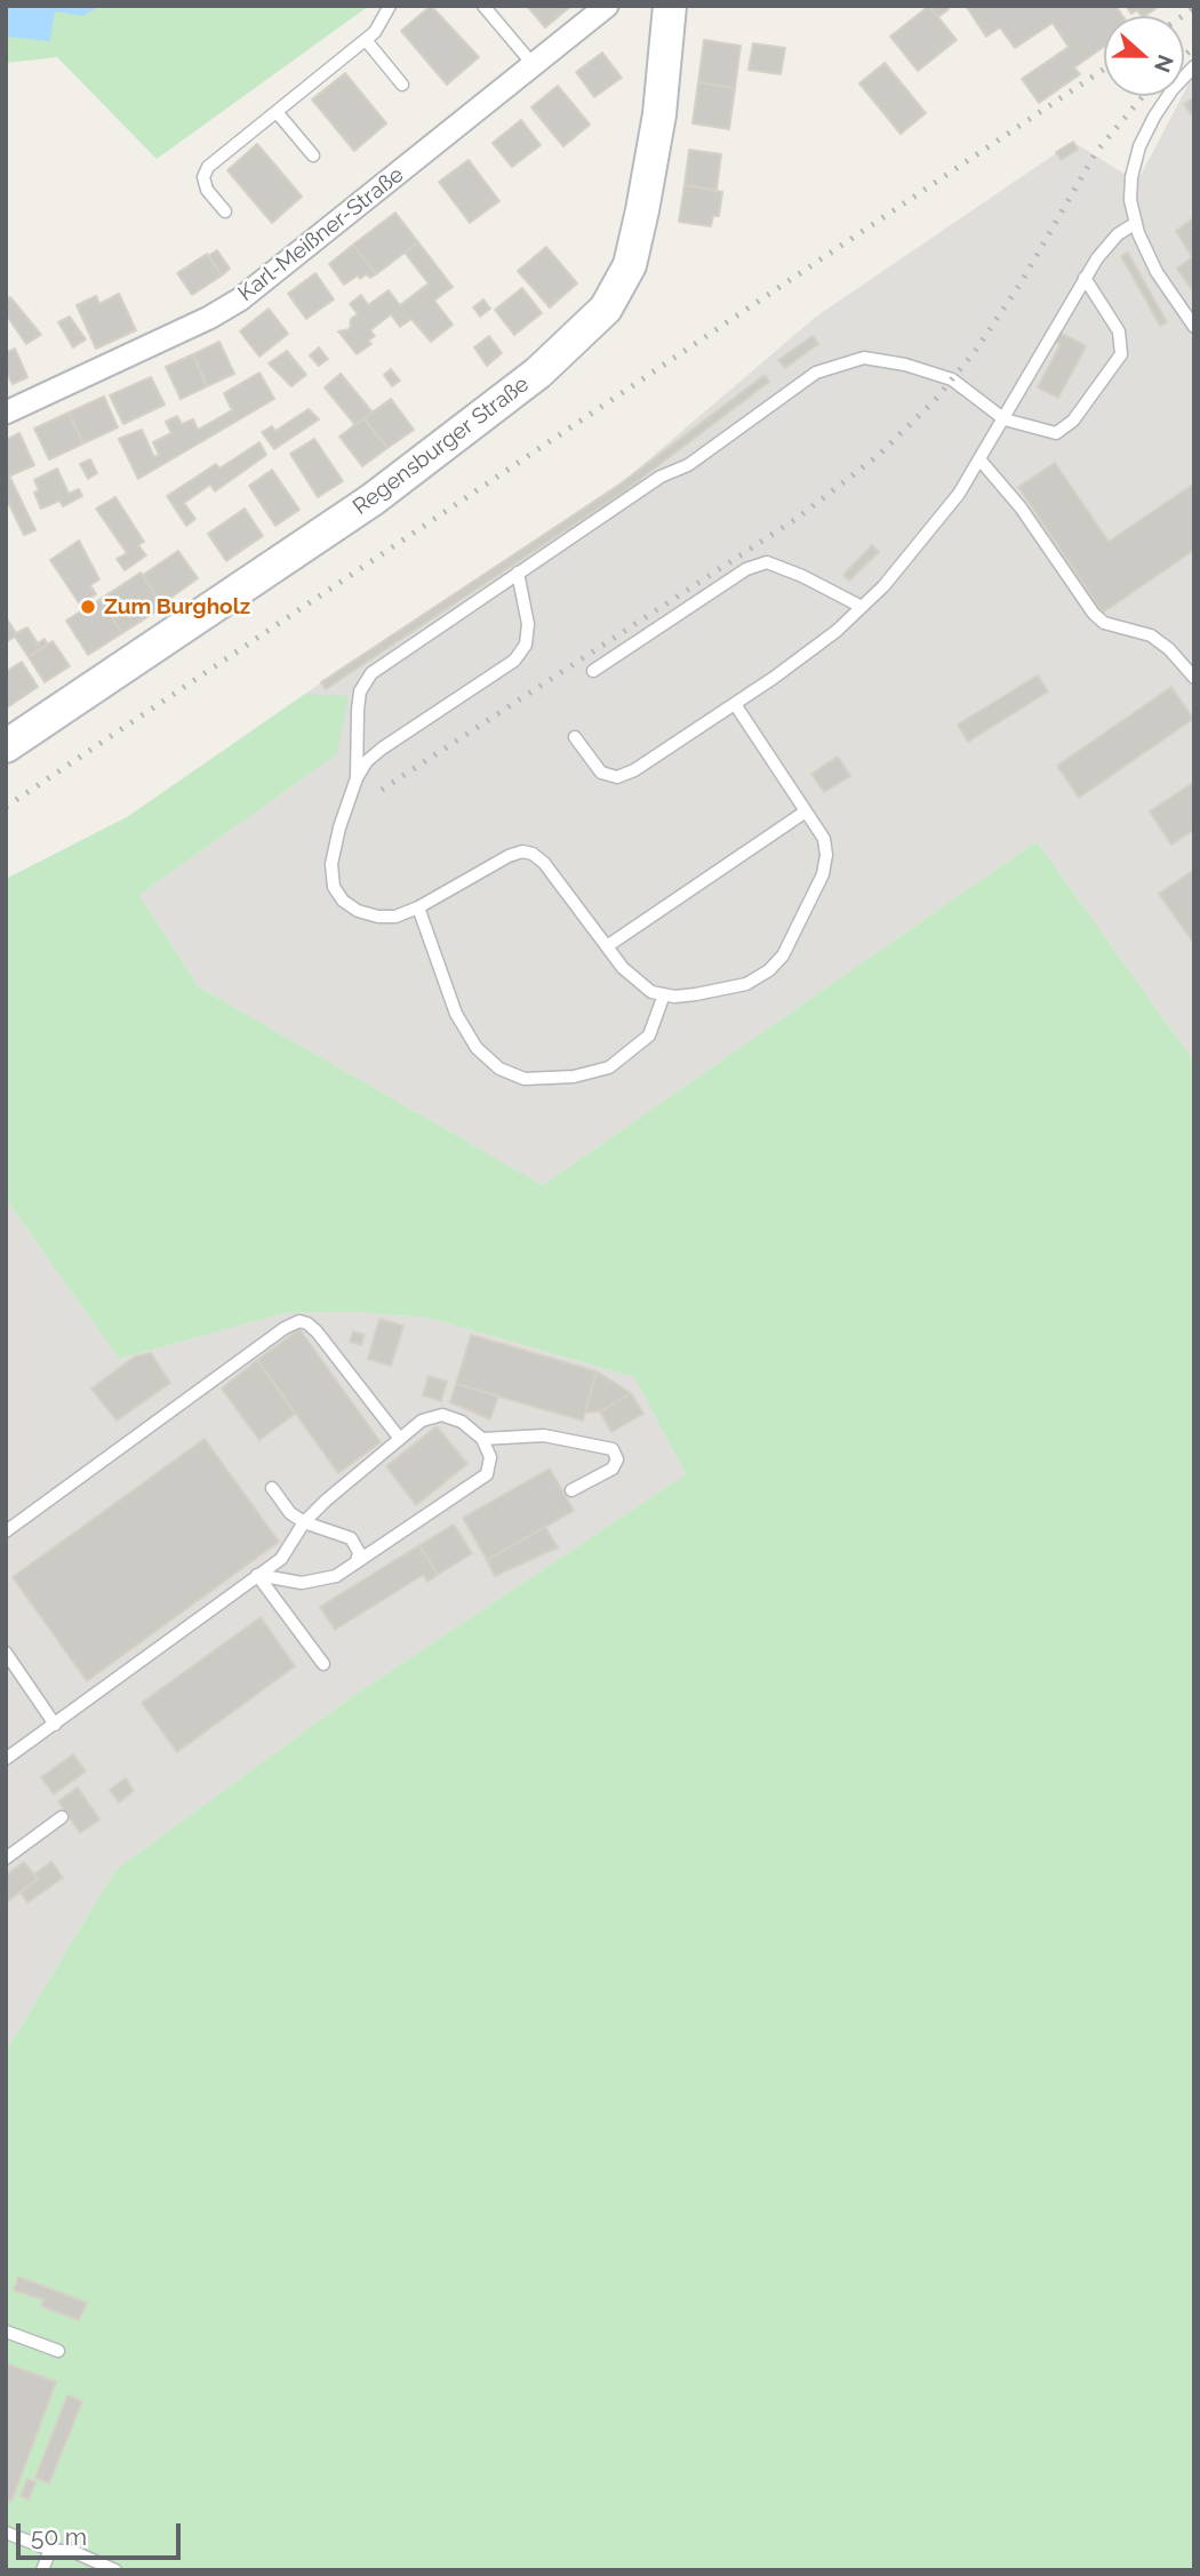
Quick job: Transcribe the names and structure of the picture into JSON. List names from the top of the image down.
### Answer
{
  "streets": {
    "main road": ["Regensburger Straße"],
    "street": ["Karl-Meißner-Straße"]
  },
  "places": ["Zum Burgholz"],
  "scale_bar": "50 m",
  "north": "right"
}
